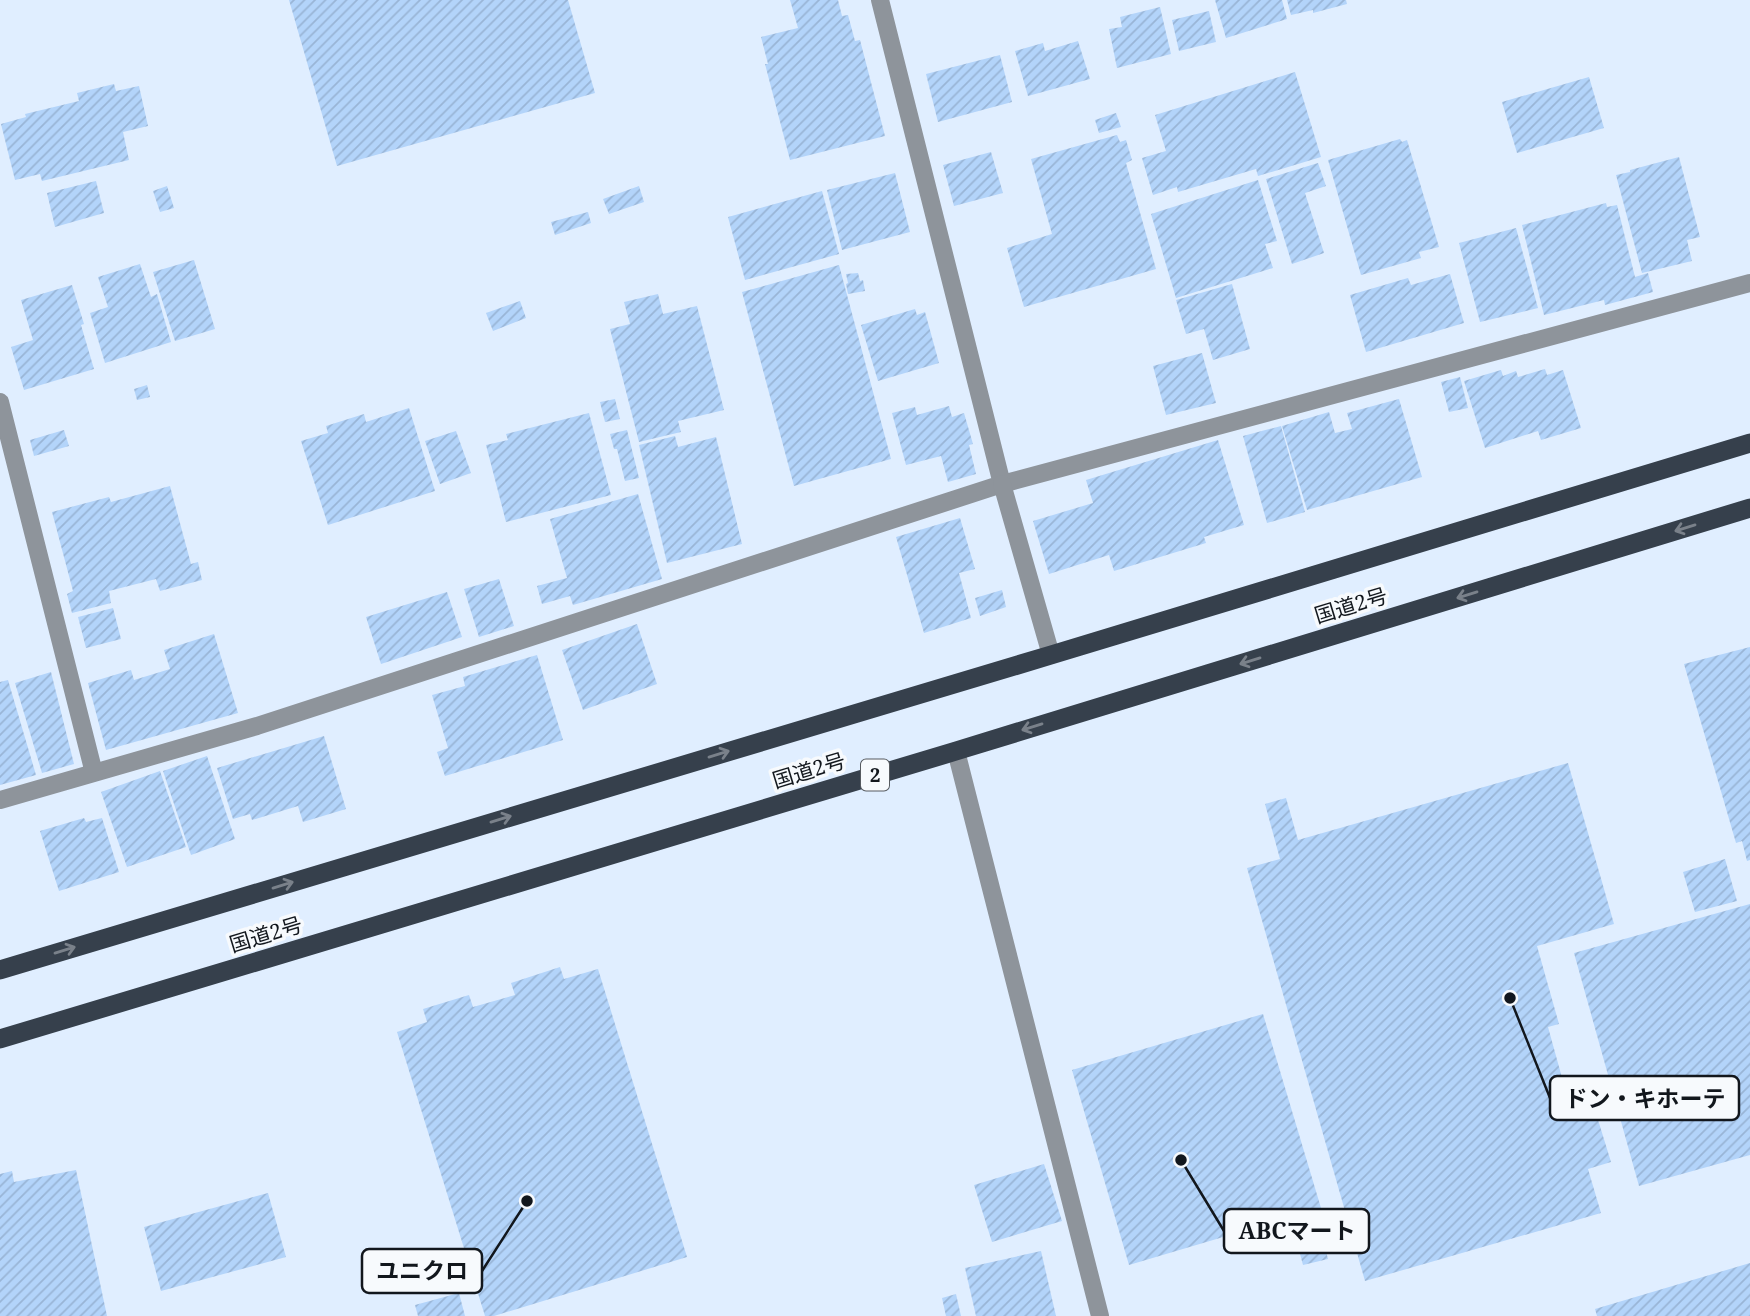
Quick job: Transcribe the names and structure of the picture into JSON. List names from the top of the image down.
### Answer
{
  "streets": {
    "highway": ["国道2号", "2"]
  },
  "places": ["ドン・キホーテ", "ABCマート", "ユニクロ"]
}
